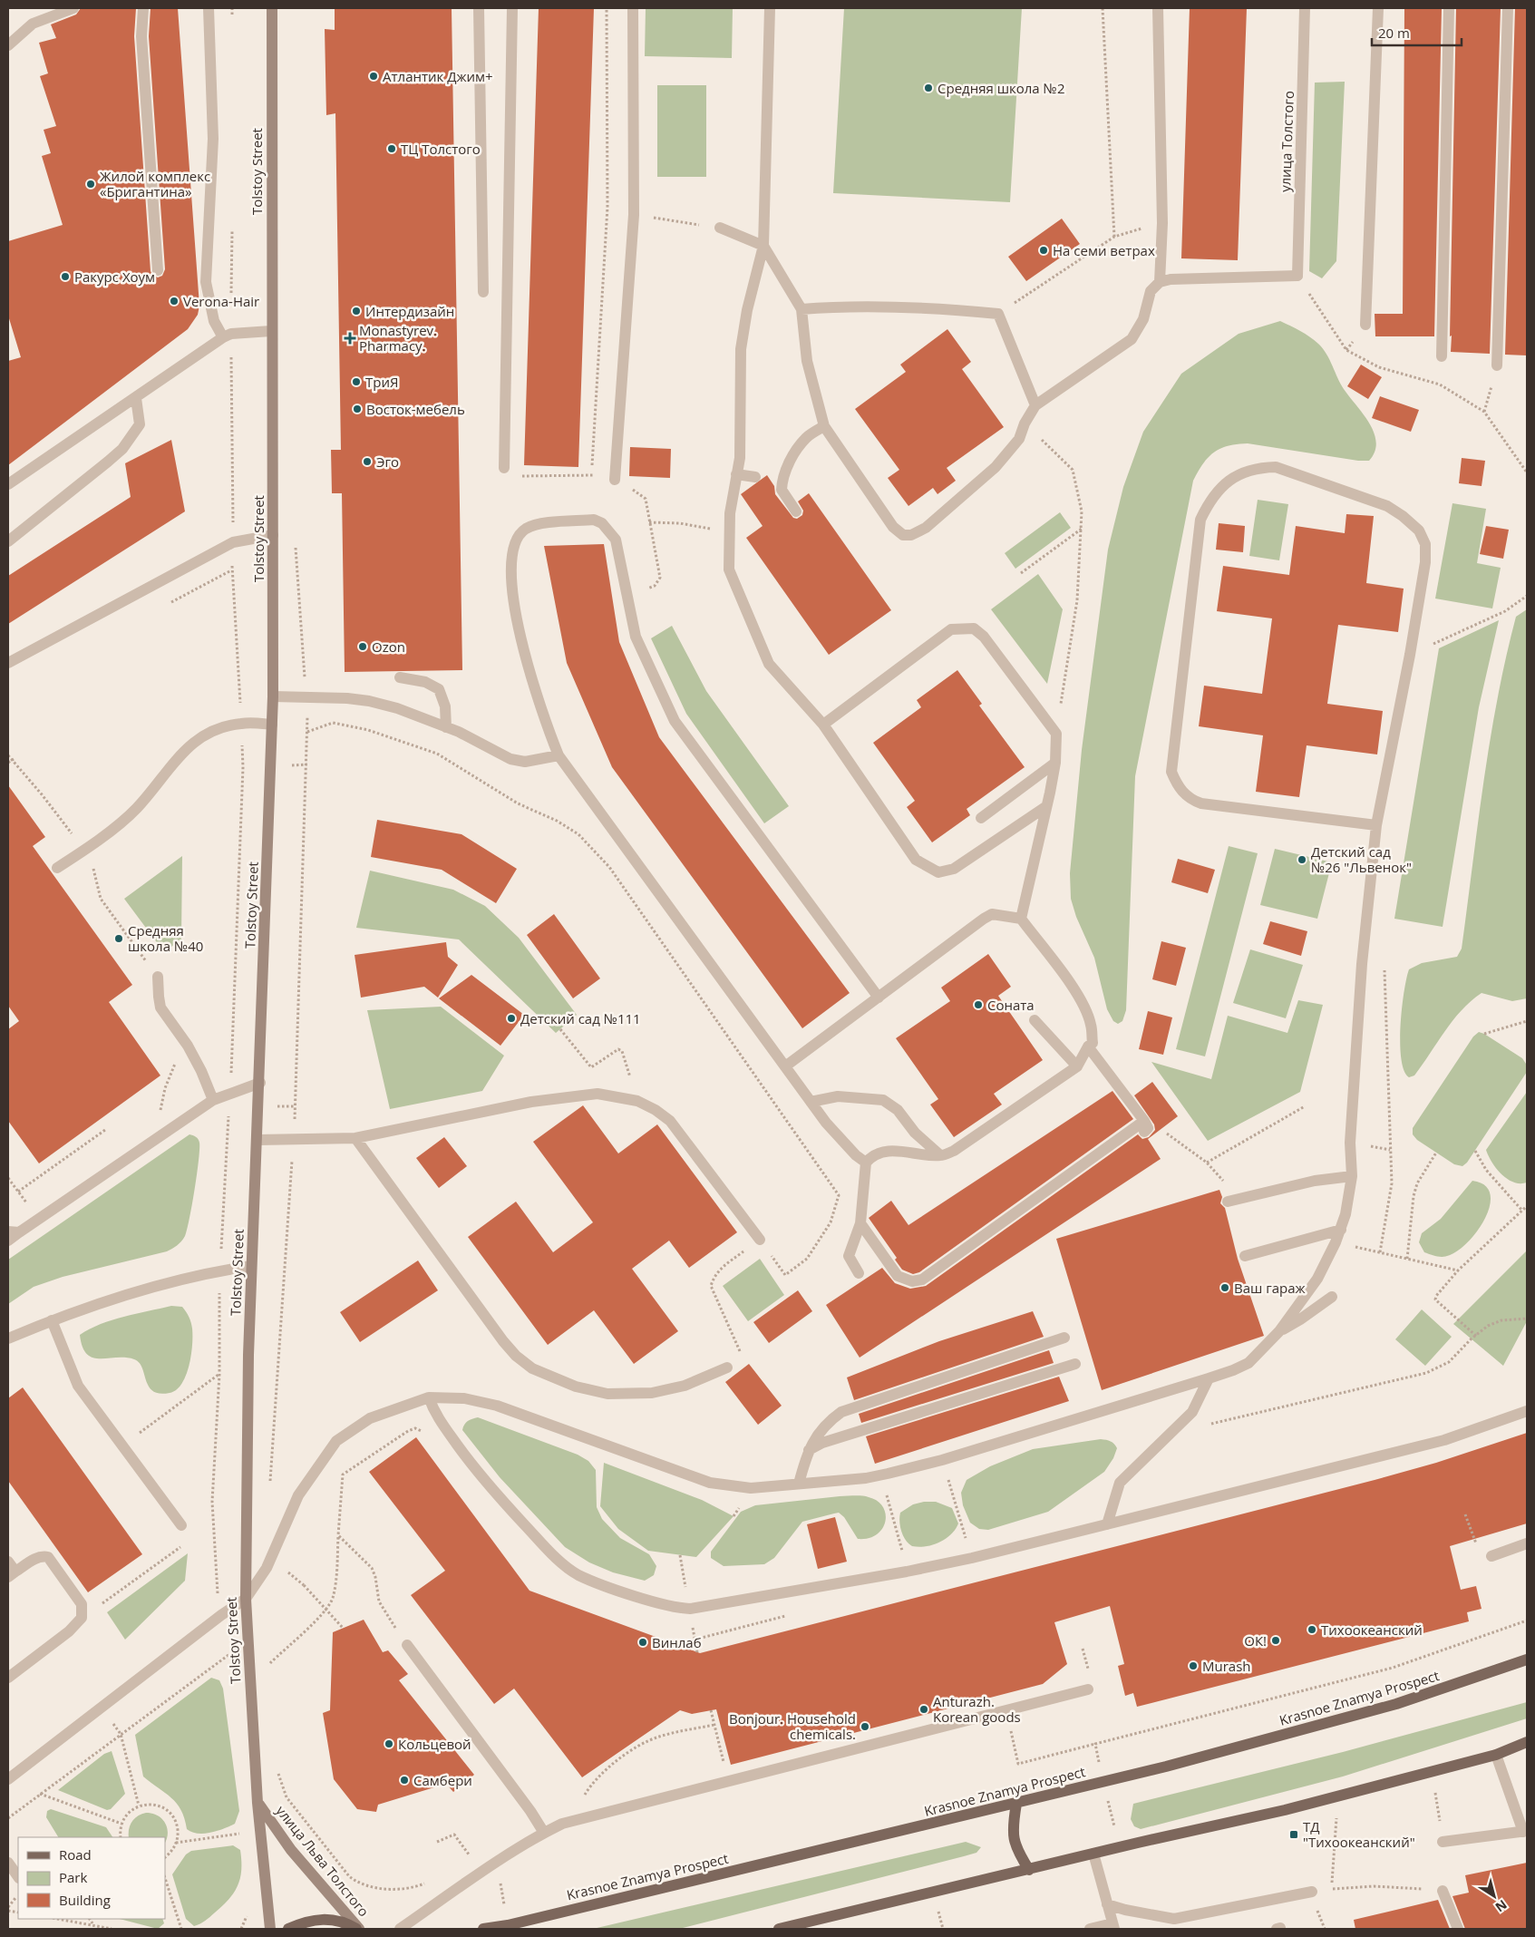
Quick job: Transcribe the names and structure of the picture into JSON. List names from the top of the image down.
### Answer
{
  "streets": {
    "main road": ["Tolstoy Street", "Krasnoe Znamya Prospect", "улица Льва Толстого"],
    "street": ["улица Толстого"]
  },
  "crossings": [
    ["Tolstoy Street", "улица Льва Толстого"]
  ],
  "places": {
    "other": [
      "Атлантик Джим+",
      "Средняя школа №2",
      "ТЦ Толстого",
      "Жилой комплекс «Бригантина»",
      "На семи ветрах",
      "Ракурс Хоум",
      "Verona-Hair",
      "Интердизайн",
      "ТриЯ",
      "Восток-мебель",
      "Эго",
      "Ozon",
      "Детский сад №26 \"Львенок\"",
      "Средняя школа №40",
      "Соната",
      "Детский сад №111",
      "Ваш гараж",
      "Тихоокеанский",
      "ОК!",
      "Винлаб",
      "Murash",
      "Anturazh. Korean goods",
      "Bonjour. Household chemicals.",
      "Кольцевой",
      "Самбери"
    ],
    "health": ["Monastyrev. Pharmacy."],
    "transit": ["ТД \"Тихоокеанский\""]
  },
  "legend": ["Road", "Park", "Building"],
  "scale_bar": "20 m",
  "north": "bottom right"
}
